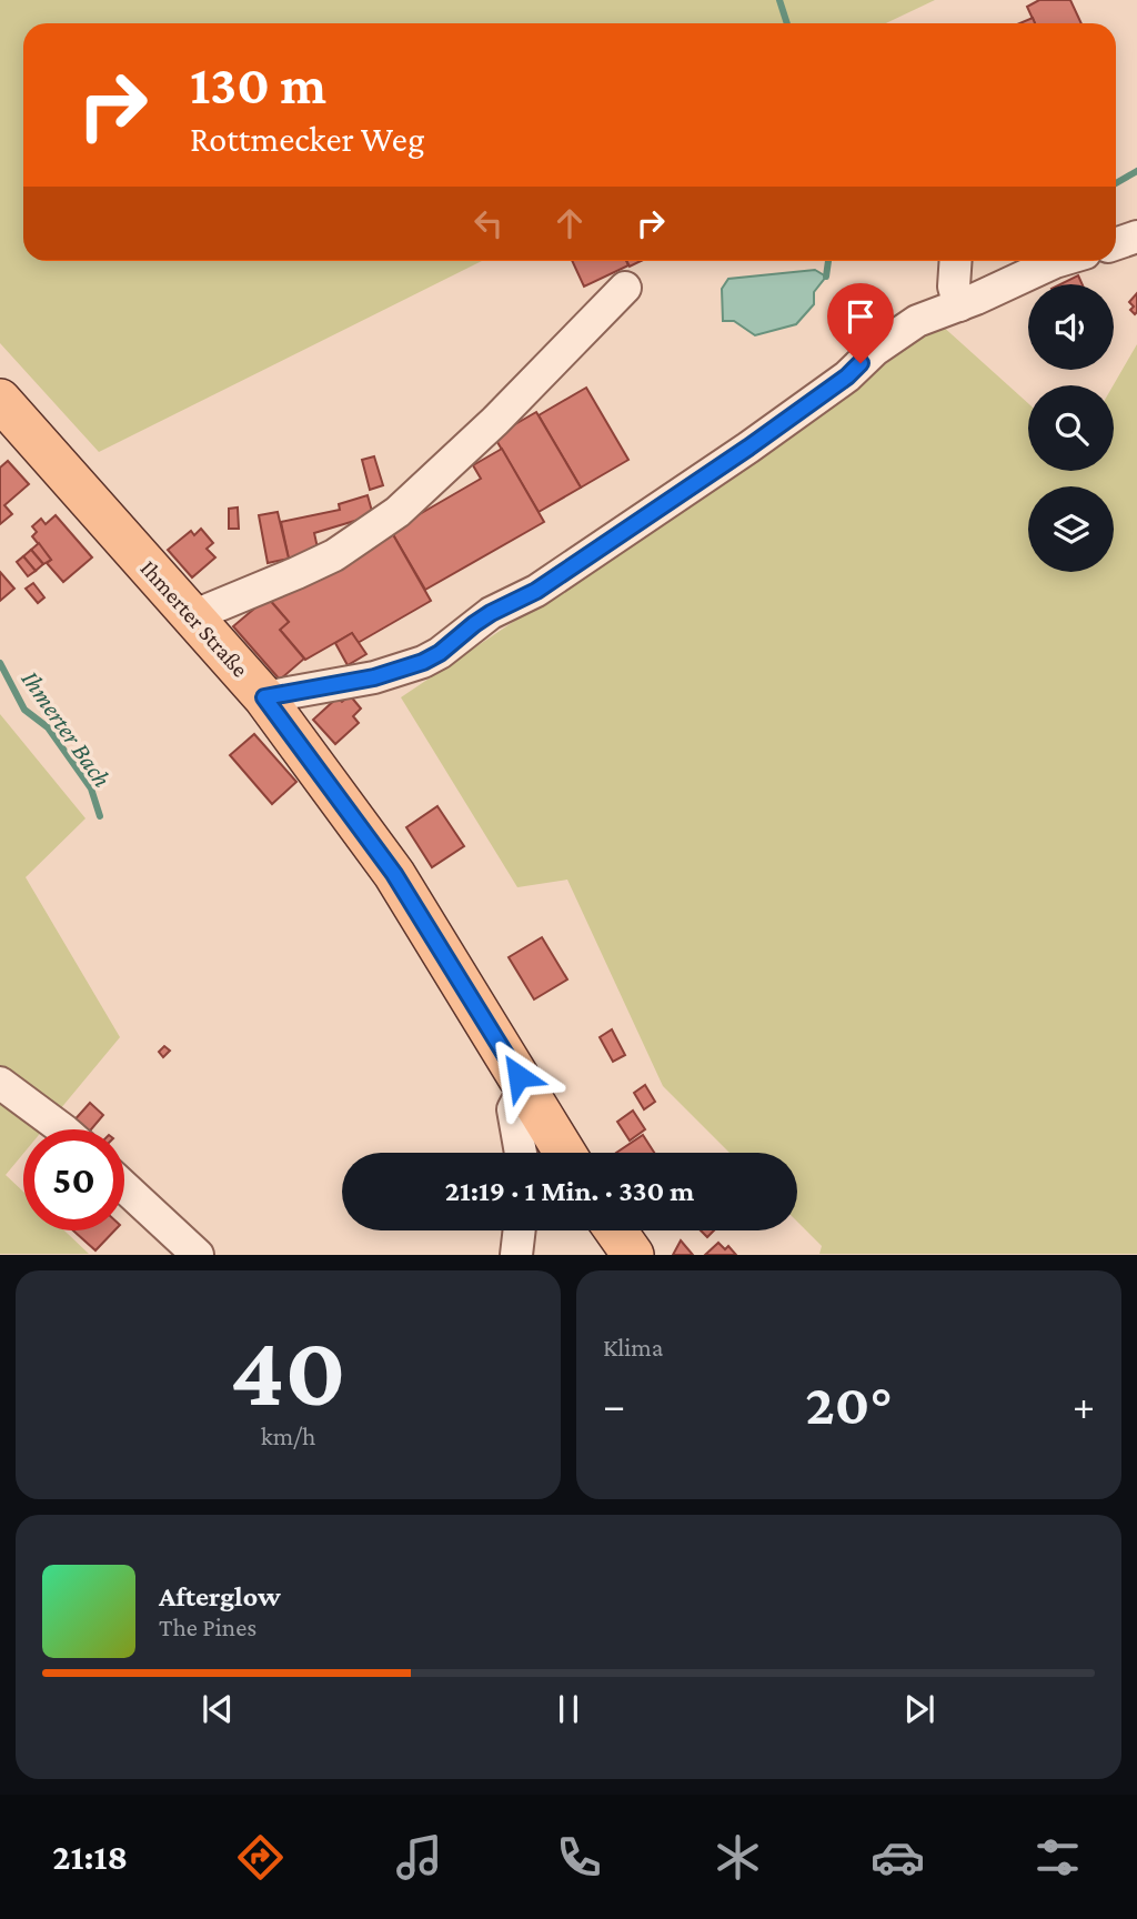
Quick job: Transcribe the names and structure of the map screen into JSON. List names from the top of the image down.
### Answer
{
  "streets": {
    "main road": ["Ihmerter Straße"]
  },
  "water": ["Ihmerter Bach"],
  "page": {
    "turn": ["130 m", "Rottmecker Weg"],
    "limit": "50",
    "trip": "21:19 · 1 Min. · 330 m",
    "tile": [
      ["40", "km/h"],
      "Klima"
    ],
    "heat": ["−", "20°", "+"],
    "song": ["Afterglow", "The Pines"],
    "tabs": "21:18"
  }
}
